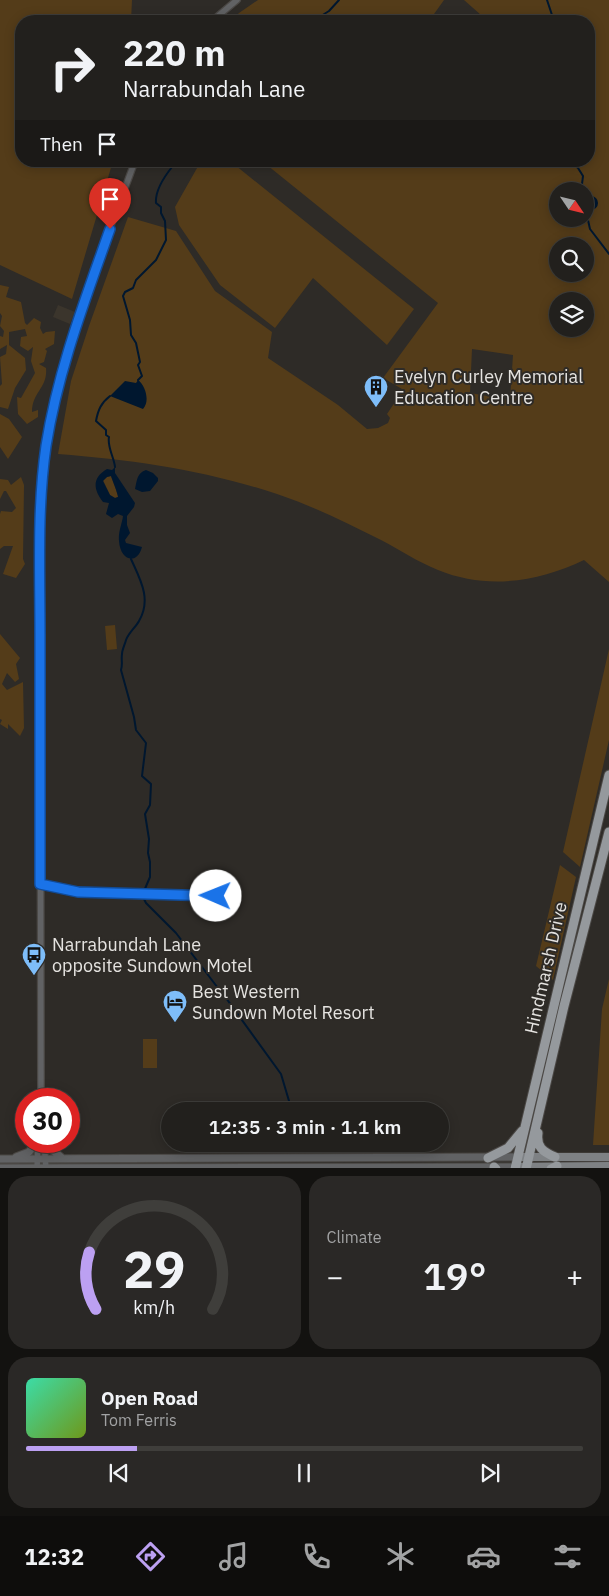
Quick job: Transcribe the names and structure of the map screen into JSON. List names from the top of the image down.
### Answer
{
  "streets": {
    "main road": ["Hindmarsh Drive"]
  },
  "places": {
    "building": ["Evelyn Curley Memorial Education Centre"],
    "bus stop": ["Narrabundah Lane opposite Sundown Motel"],
    "hotel": ["Best Western Sundown Motel Resort"]
  },
  "north": "bottom right",
  "page": {
    "turn": ["220 m", "Narrabundah Lane"],
    "then": "Then",
    "limit": "30",
    "trip": "12:35 · 3 min · 1.1 km",
    "tile": "Climate",
    "heat": ["−", "19°", "+"],
    "song": ["Open Road", "Tom Ferris"],
    "tabs": "12:32",
    "gauge": ["29", "km/h"]
  }
}
